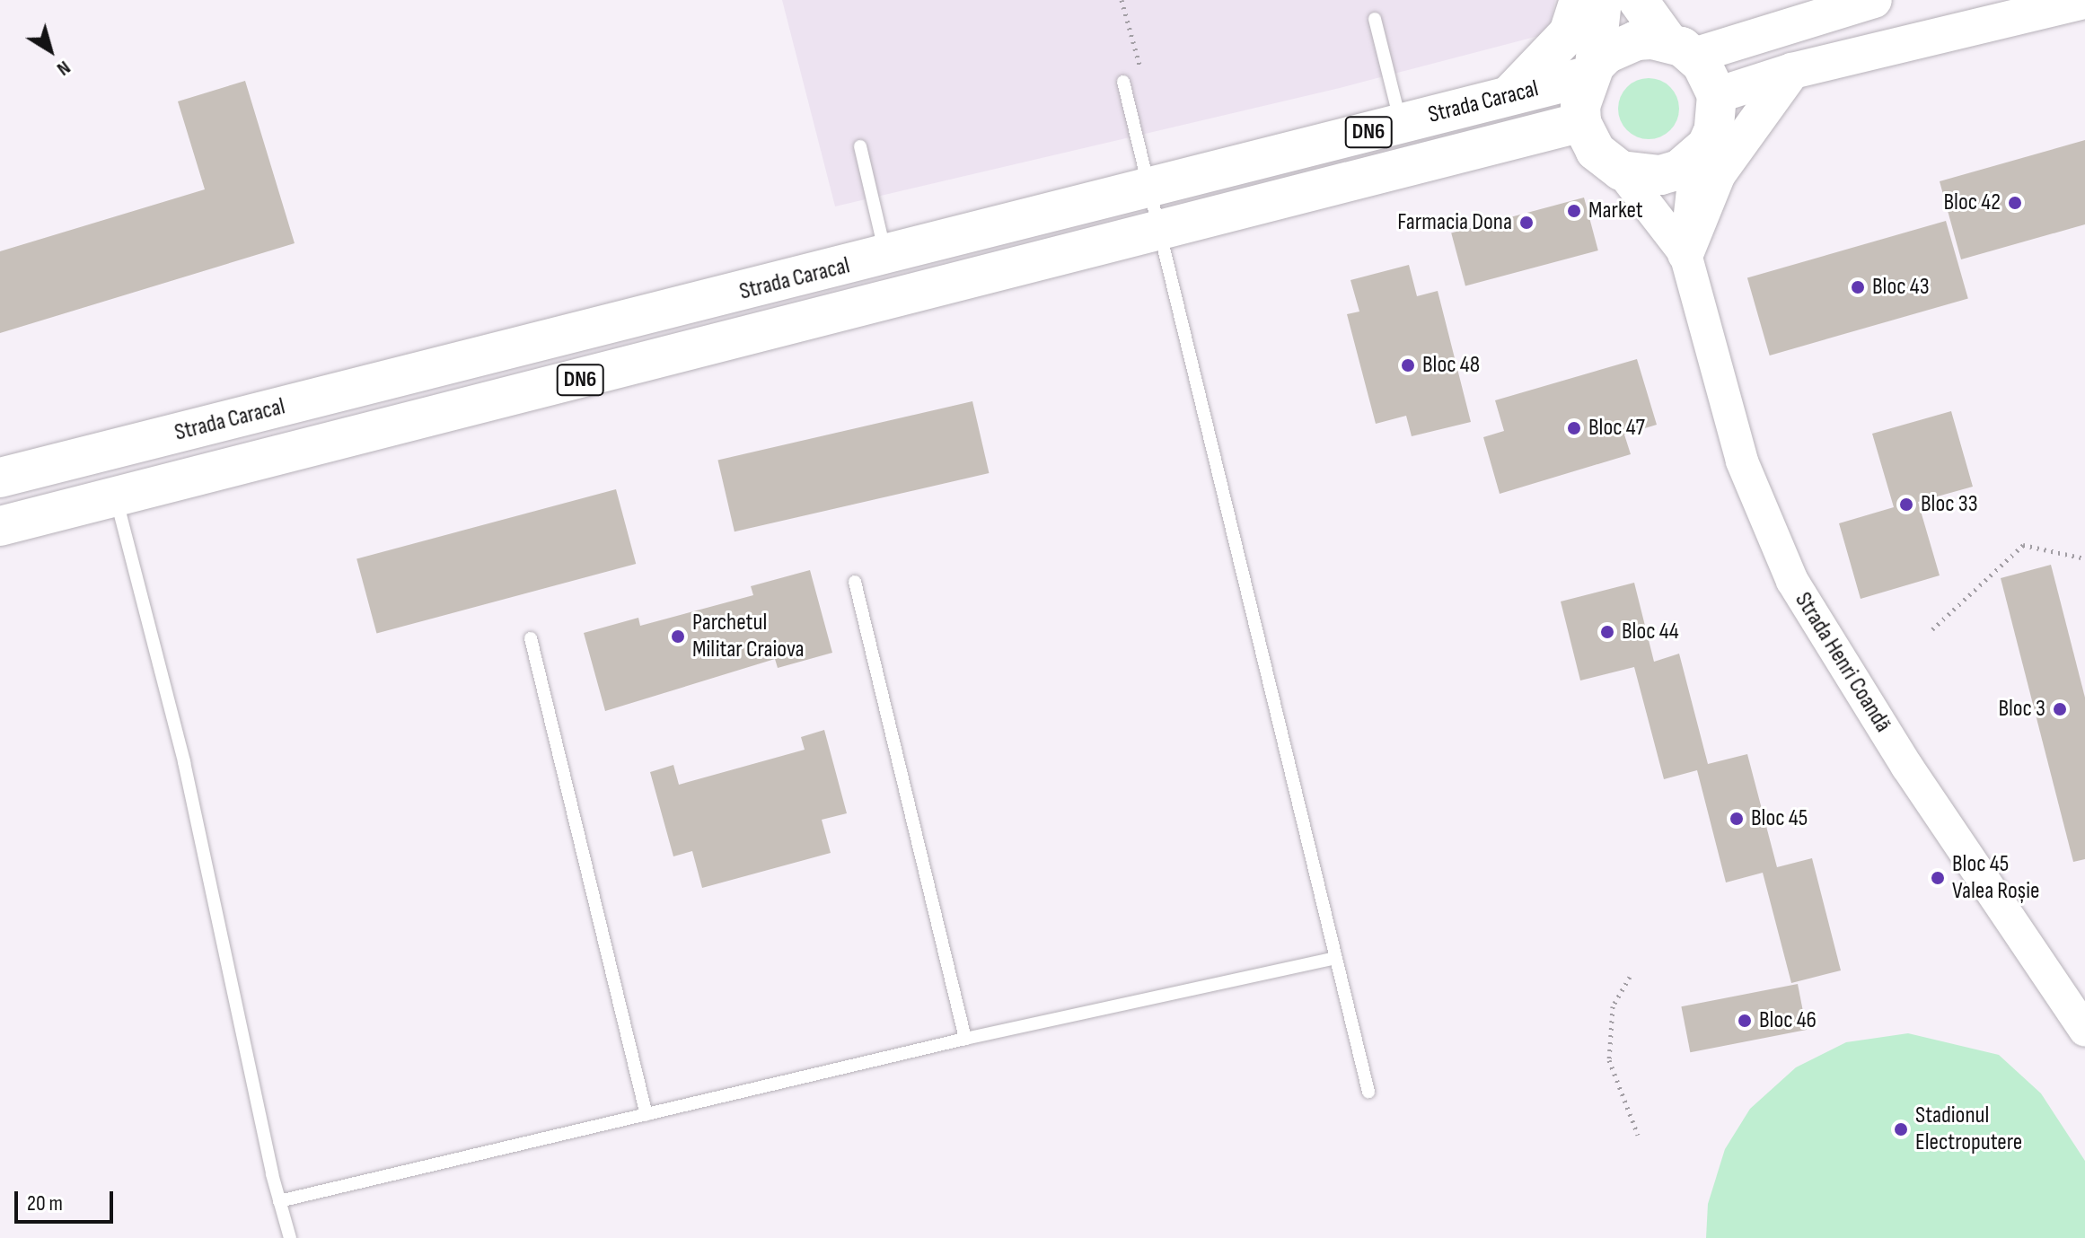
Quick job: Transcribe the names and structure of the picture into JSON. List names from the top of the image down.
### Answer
{
  "streets": {
    "main road": ["Strada Caracal", "DN6"],
    "street": ["Strada Henri Coandă"]
  },
  "crossings": [
    ["Strada Caracal", "DN6"],
    ["Strada Caracal", "Strada Henri Coandă"],
    ["DN6", "Strada Henri Coandă"]
  ],
  "places": [
    "Bloc 42",
    "Market",
    "Farmacia Dona",
    "Bloc 43",
    "Bloc 48",
    "Bloc 47",
    "Bloc 33",
    "Bloc 44",
    "Parchetul Militar Craiova",
    "Bloc 3",
    "Bloc 45",
    "Bloc 45 Valea Roșie",
    "Bloc 46",
    "Stadionul Electroputere"
  ],
  "scale_bar": "20 m",
  "north": "bottom right"
}
